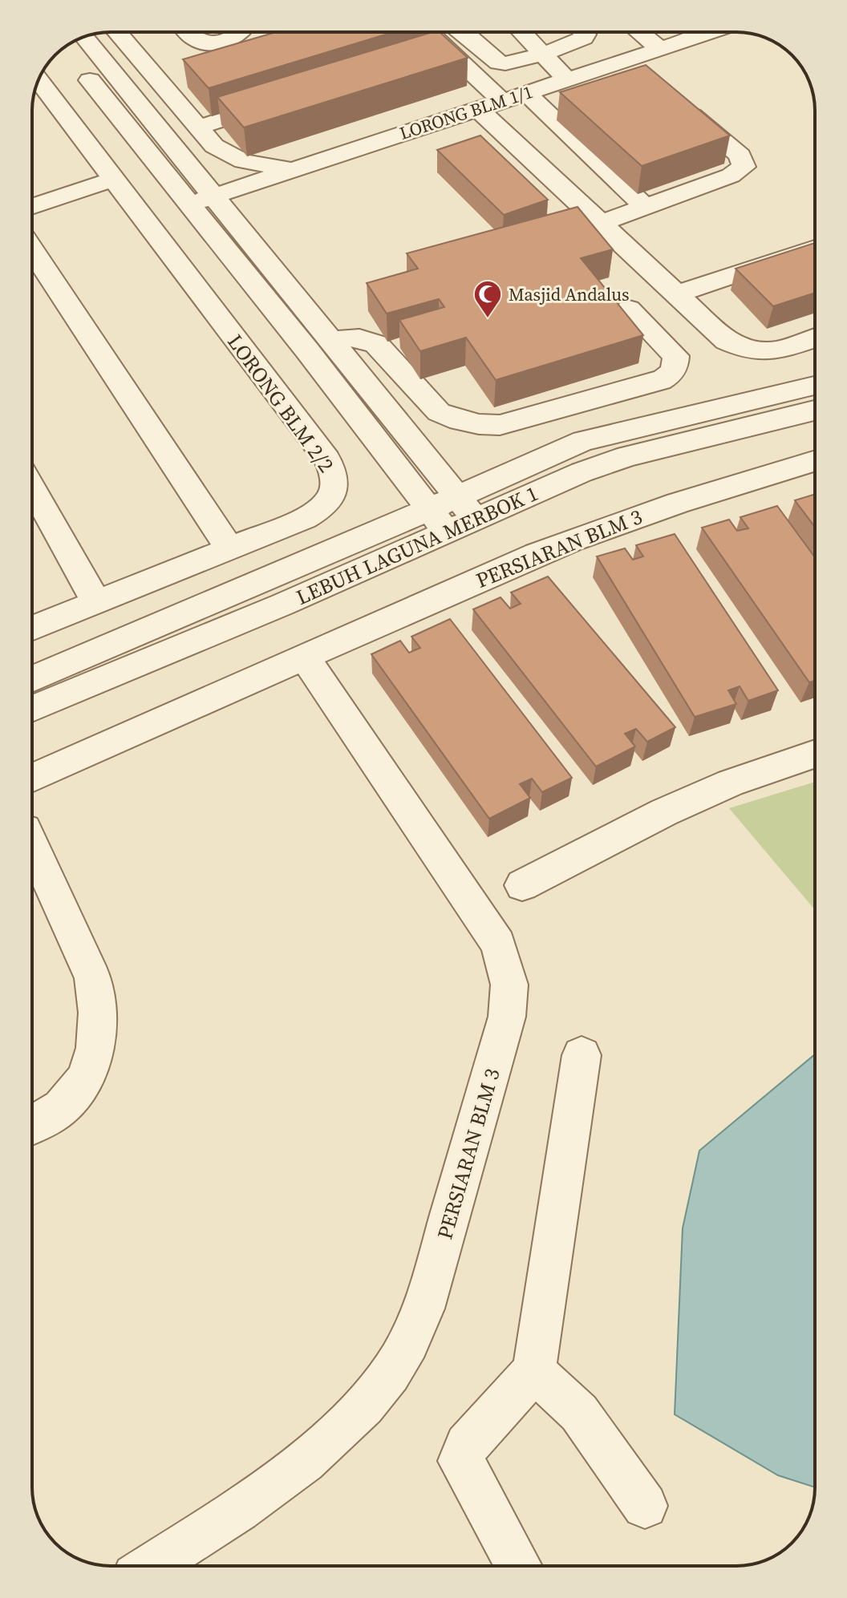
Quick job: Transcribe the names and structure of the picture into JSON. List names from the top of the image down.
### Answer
{
  "streets": {
    "street": [
      "LORONG BLM 1/1",
      "LORONG BLM 2/2",
      "LEBUH LAGUNA MERBOK 1",
      "PERSIARAN BLM 3"
    ]
  },
  "places": {
    "mosque": ["Masjid Andalus"]
  }
}
